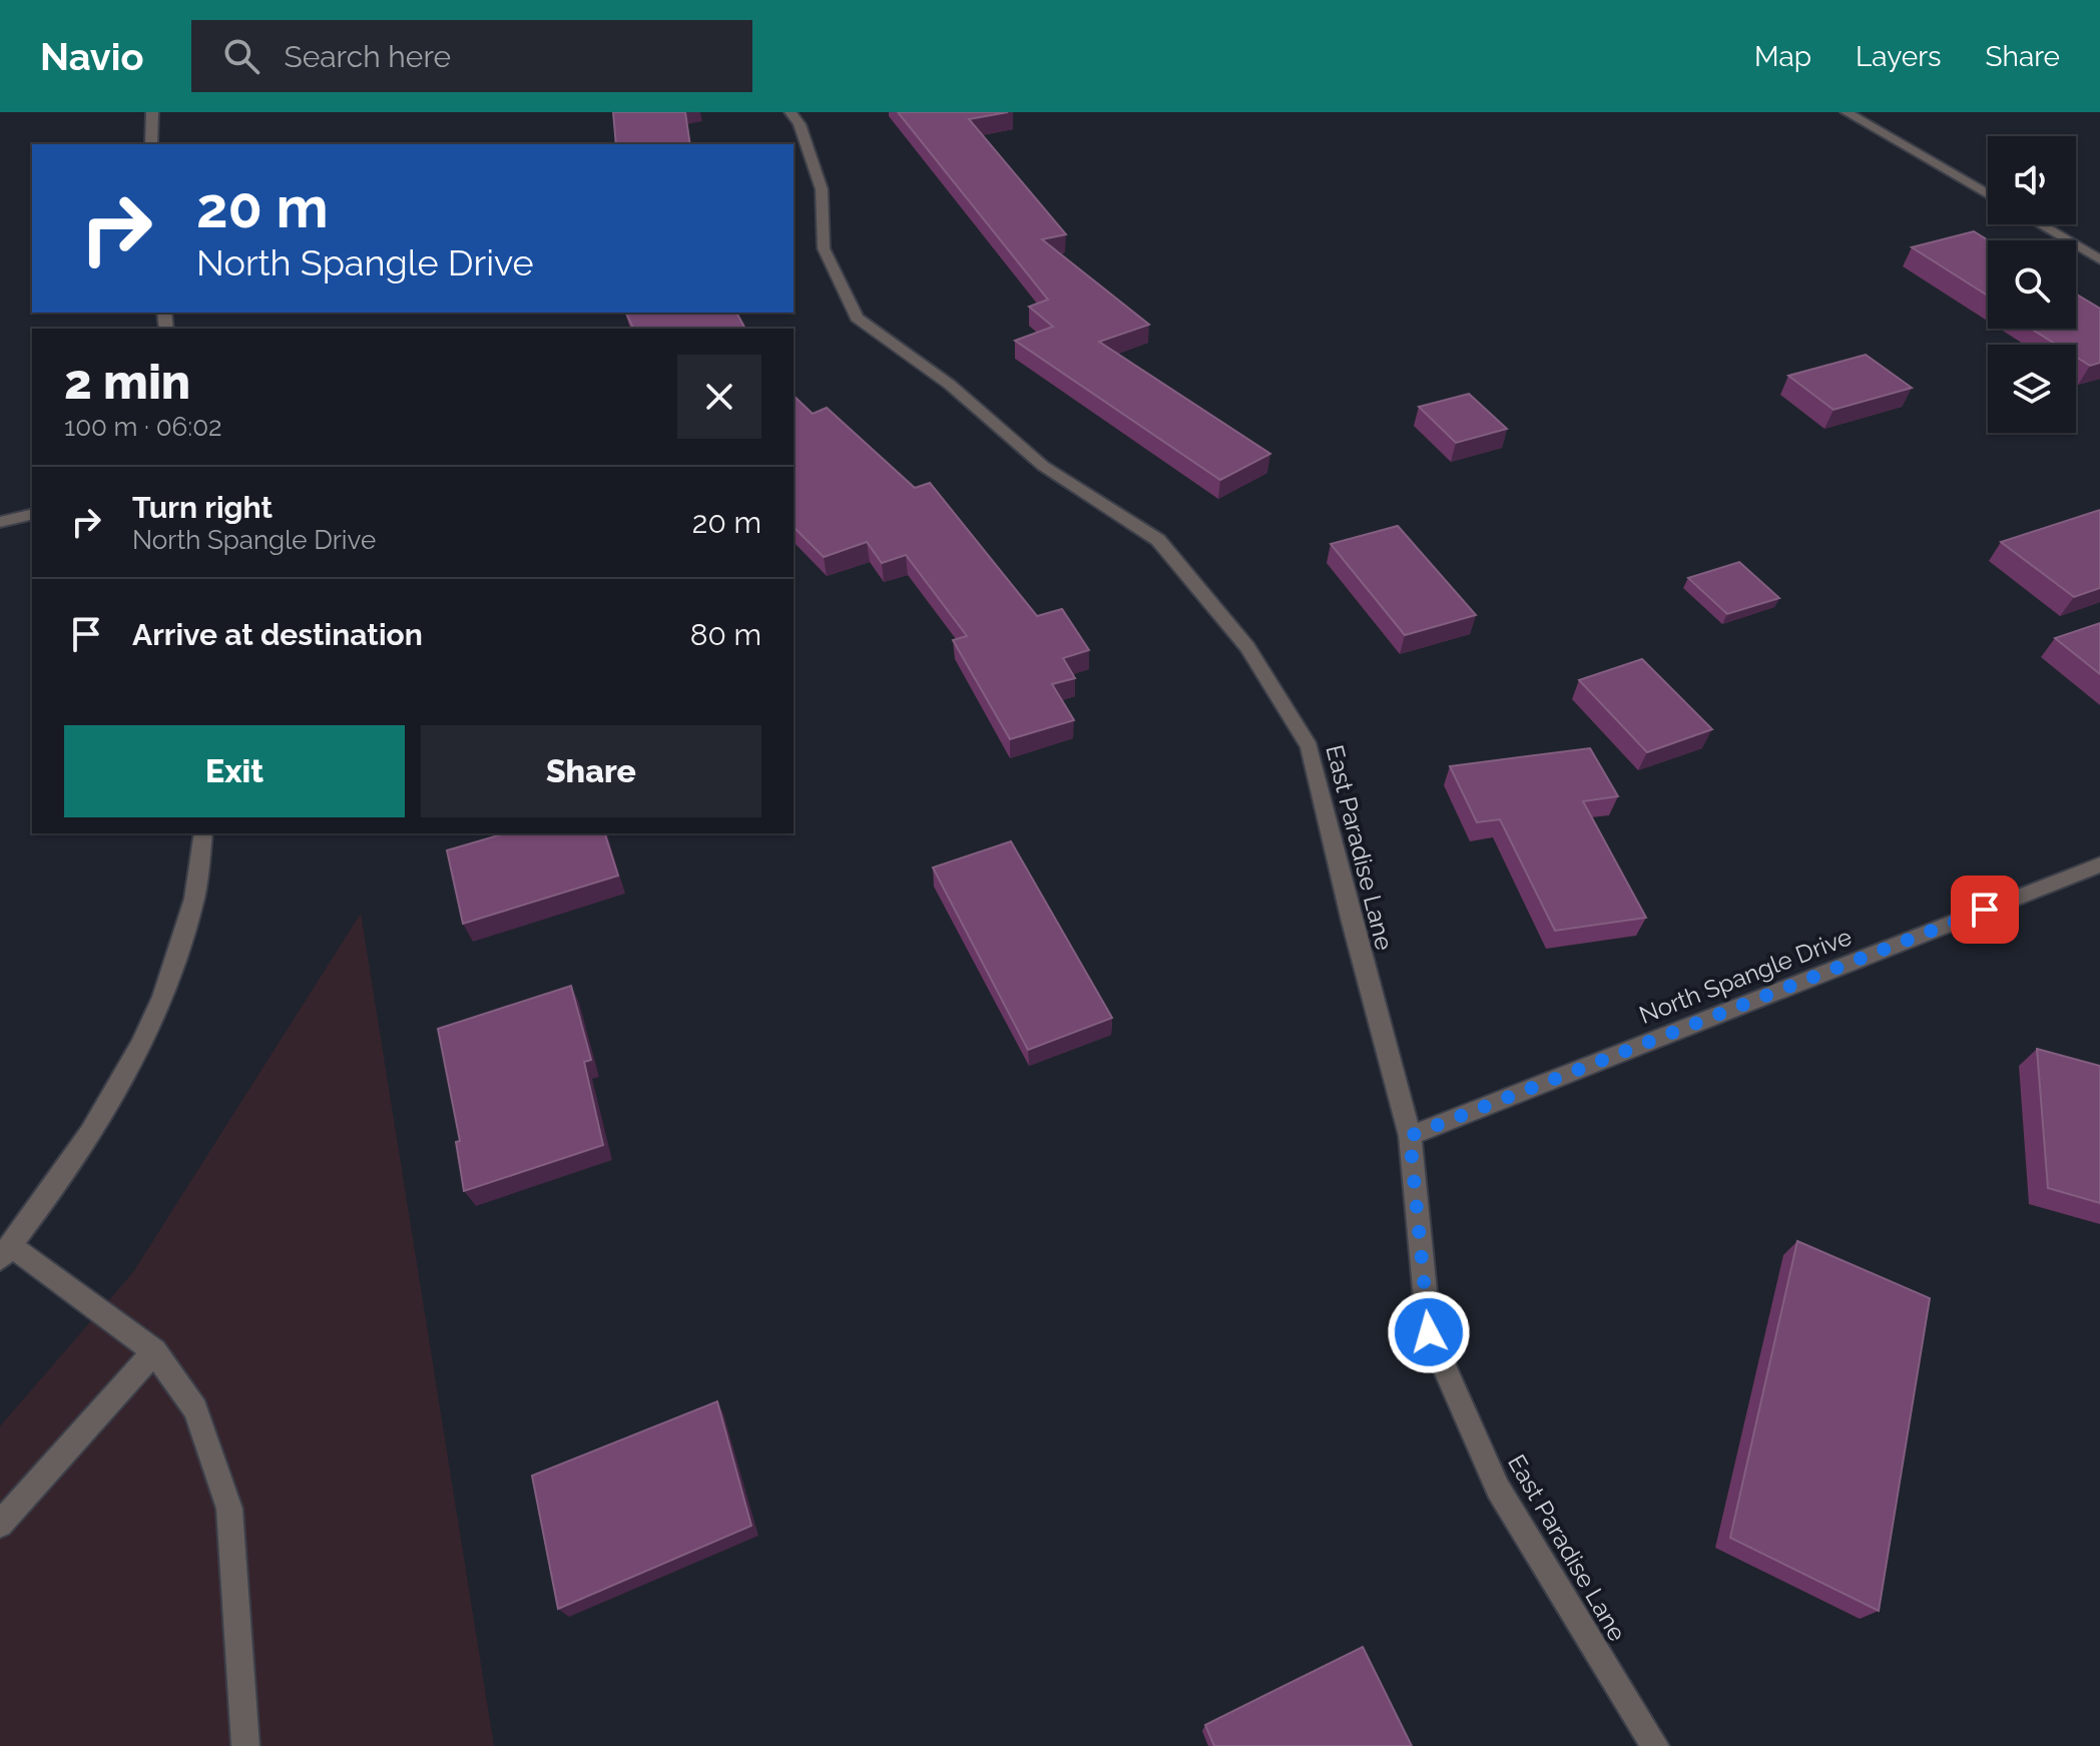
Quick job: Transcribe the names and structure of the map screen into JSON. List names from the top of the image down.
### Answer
{
  "streets": {
    "street": ["East Paradise Lane", "North Spangle Drive"]
  },
  "crossings": [
    ["East Paradise Lane", "North Spangle Drive"]
  ],
  "page": {
    "header": "Navio",
    "search": "Search here",
    "nav": ["Map", "Layers", "Share"],
    "turn": ["20 m", "North Spangle Drive"],
    "heading": ["2 min", "100 m · 06:02"],
    "list": [
      {
        "name": "Turn right",
        "note": "North Spangle Drive",
        "value": "20 m"
      },
      {
        "name": "Arrive at destination",
        "value": "80 m"
      }
    ],
    "buttons": ["Exit", "Share"]
  }
}
